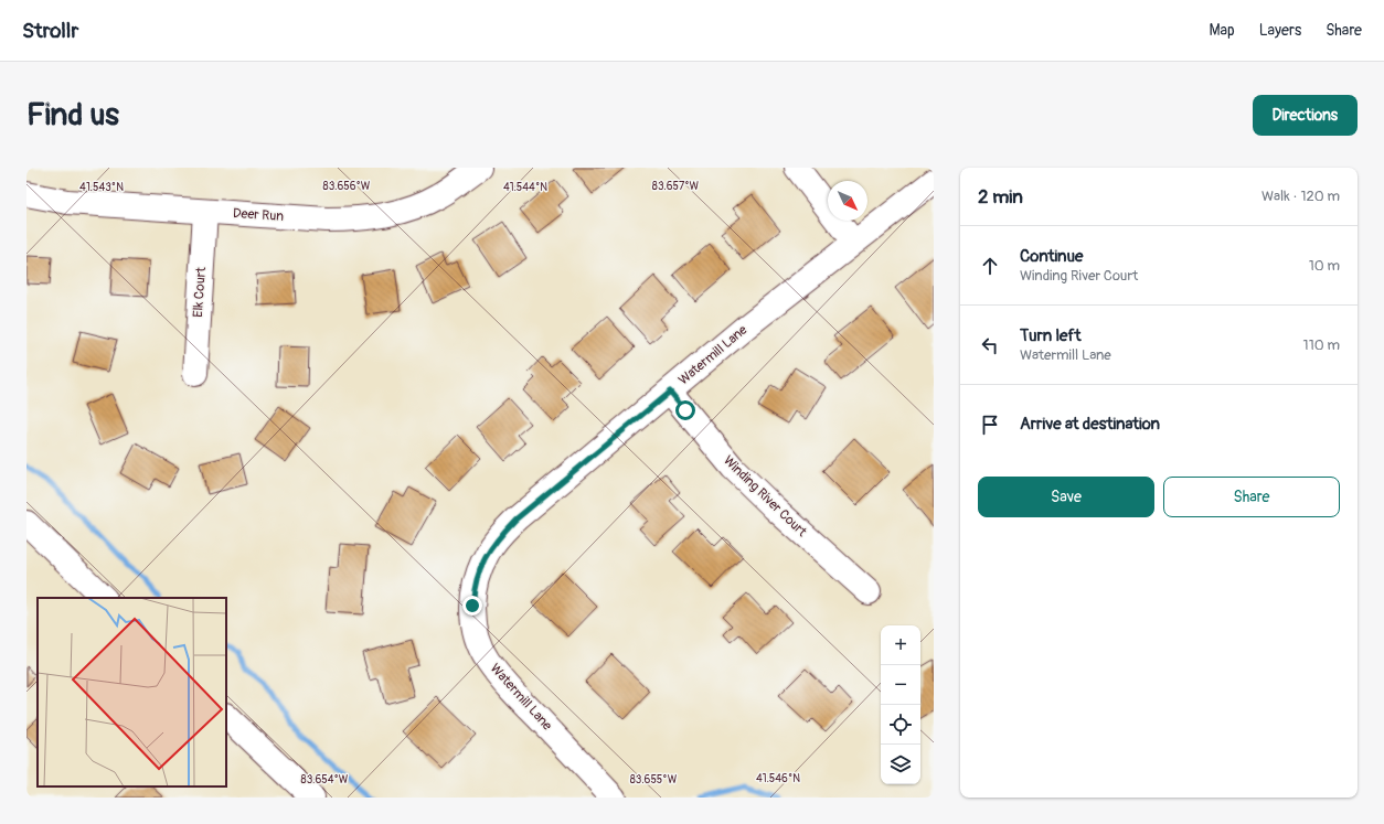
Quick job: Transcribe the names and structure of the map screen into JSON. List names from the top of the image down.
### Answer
{
  "streets": {
    "street": [
      "Deer Run",
      "Elk Court",
      "Watermill Lane",
      "Winding River Court"
    ]
  },
  "crossings": [
    ["Deer Run", "Elk Court"],
    ["Watermill Lane", "Winding River Court"]
  ],
  "north": "bottom right",
  "page": {
    "header": "Strollr",
    "nav": ["Map", "Layers", "Share"],
    "buttons": [
      "Directions",
      ["Save", "Share"]
    ],
    "title": "Find us",
    "heading": ["2 min", "Walk · 120 m"],
    "list": [
      ["Continue", "Winding River Court", "10 m"],
      ["Turn left", "Watermill Lane", "110 m"],
      "Arrive at destination"
    ],
    "map_buttons": ["+", "−"]
  },
  "coordinates": [
    "83.657°W",
    "83.656°W",
    "41.543°N",
    "41.544°N",
    "41.546°N",
    "83.654°W",
    "83.655°W"
  ]
}
